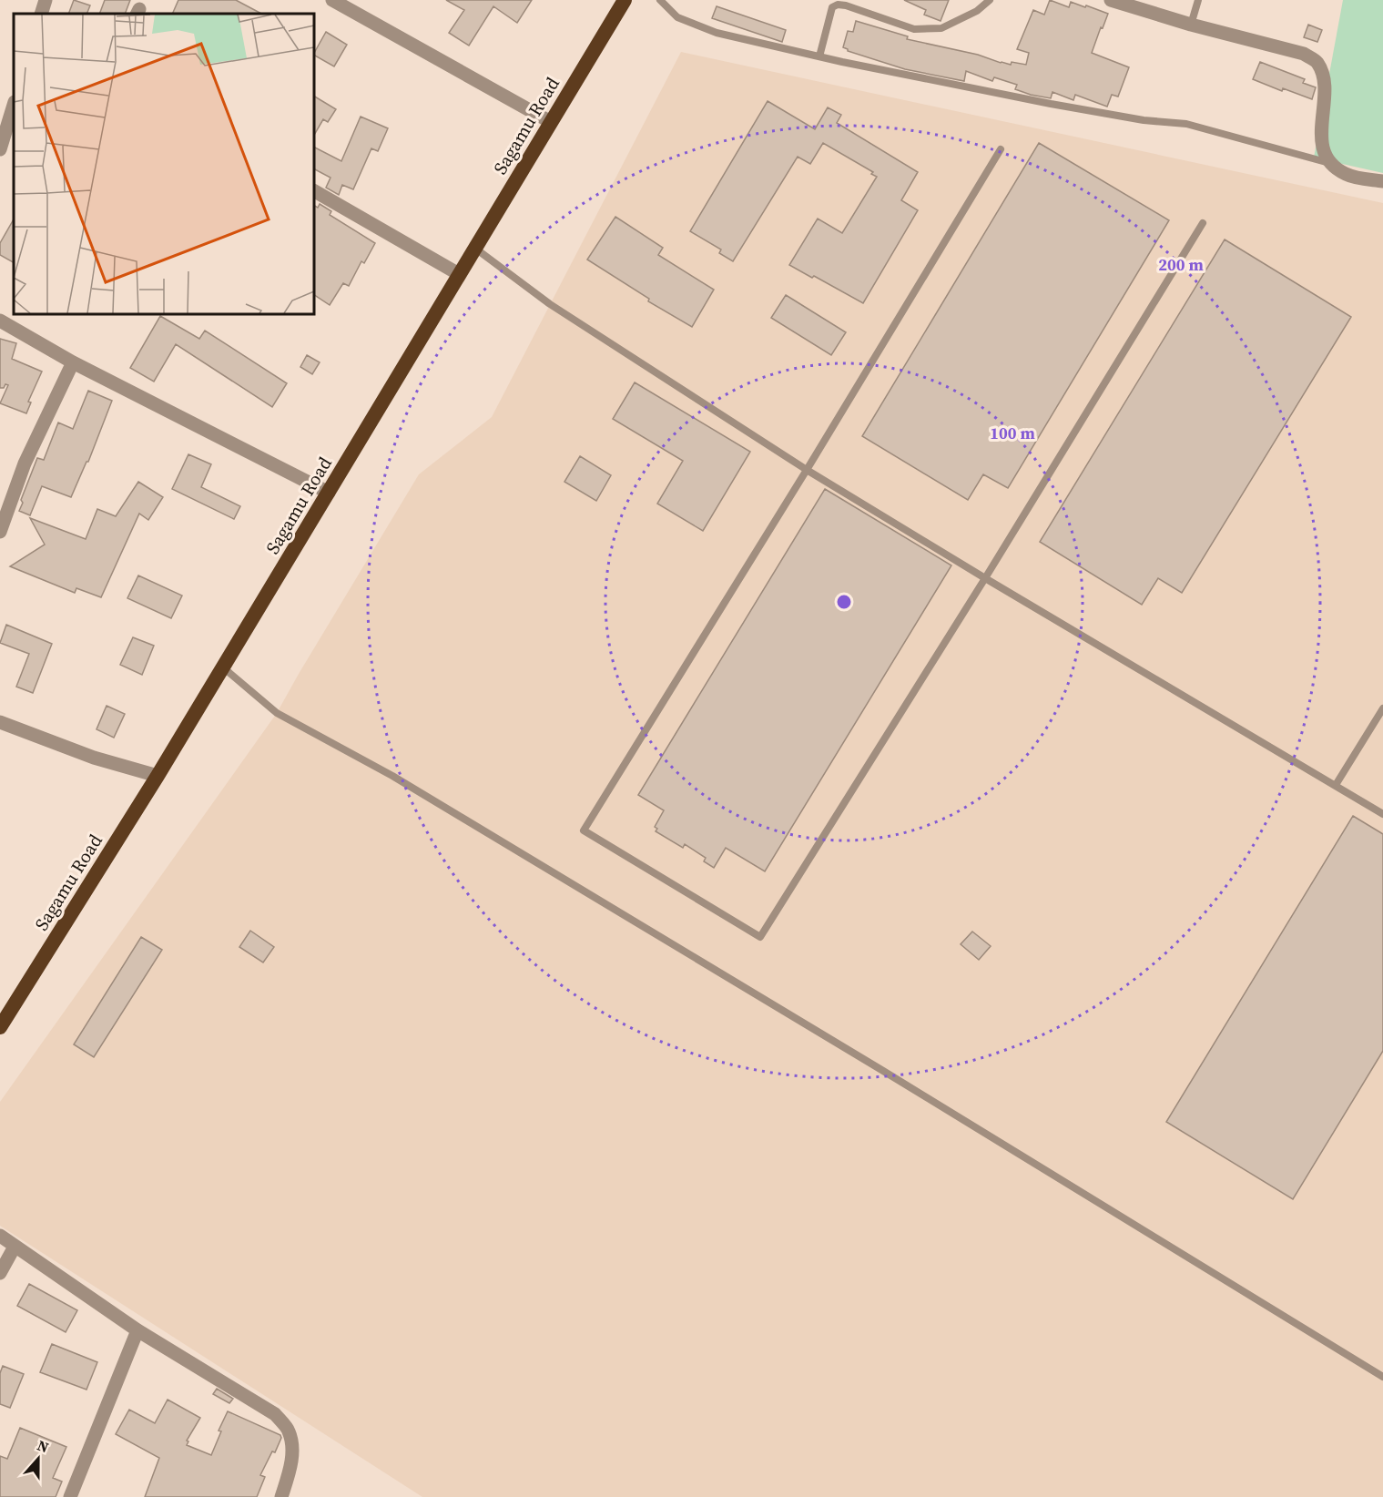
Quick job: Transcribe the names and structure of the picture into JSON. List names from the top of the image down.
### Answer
{
  "streets": {
    "highway": ["Sagamu Road"]
  },
  "north": "top",
  "rings": ["200 m", "100 m"]
}
